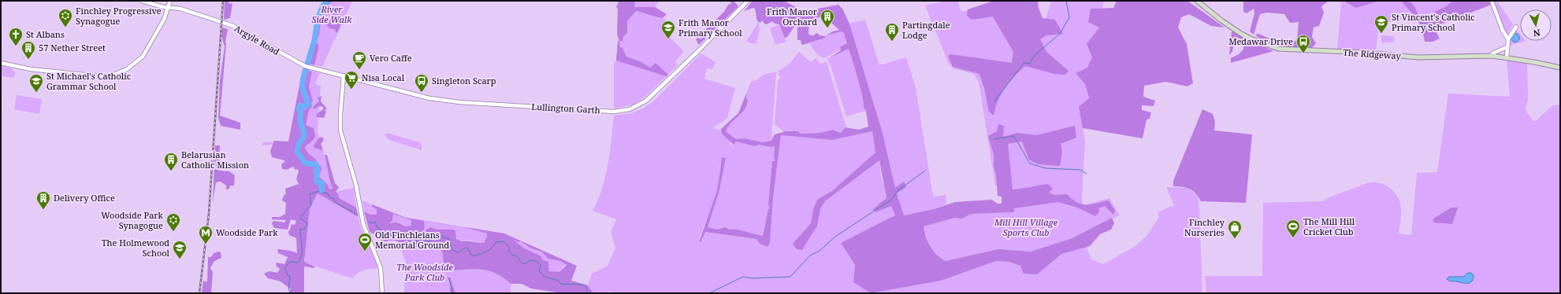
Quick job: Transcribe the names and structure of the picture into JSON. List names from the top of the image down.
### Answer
{
  "streets": {
    "main road": ["The Ridgeway"],
    "street": ["Argyle Road", "Lullington Garth"]
  },
  "crossings": [
    ["Argyle Road", "Lullington Garth"]
  ],
  "parks": ["River Side Walk", "Mill Hill Village Sports Club", "The Woodside Park Club"],
  "places": {
    "synagogue": ["Finchley Progressive Synagogue", "Woodside Park Synagogue"],
    "building": [
      "Frith Manor Orchard",
      "Partingdale Lodge",
      "57 Nether Street",
      "Belarusian Catholic Mission",
      "Delivery Office"
    ],
    "school or university": [
      "St Vincent's Catholic Primary School",
      "Frith Manor Primary School",
      "St Michael's Catholic Grammar School",
      "The Holmewood School"
    ],
    "church": ["St Albans"],
    "bus stop": ["Medawar Drive", "Singleton Scarp"],
    "cafe": ["Vero Caffe"],
    "supermarket": ["Nisa Local"],
    "sports": ["The Mill Hill Cricket Club", "Old Finchleians Memorial Ground"],
    "shop": ["Finchley Nurseries"],
    "metro station": ["Woodside Park"]
  },
  "north": "bottom"
}
